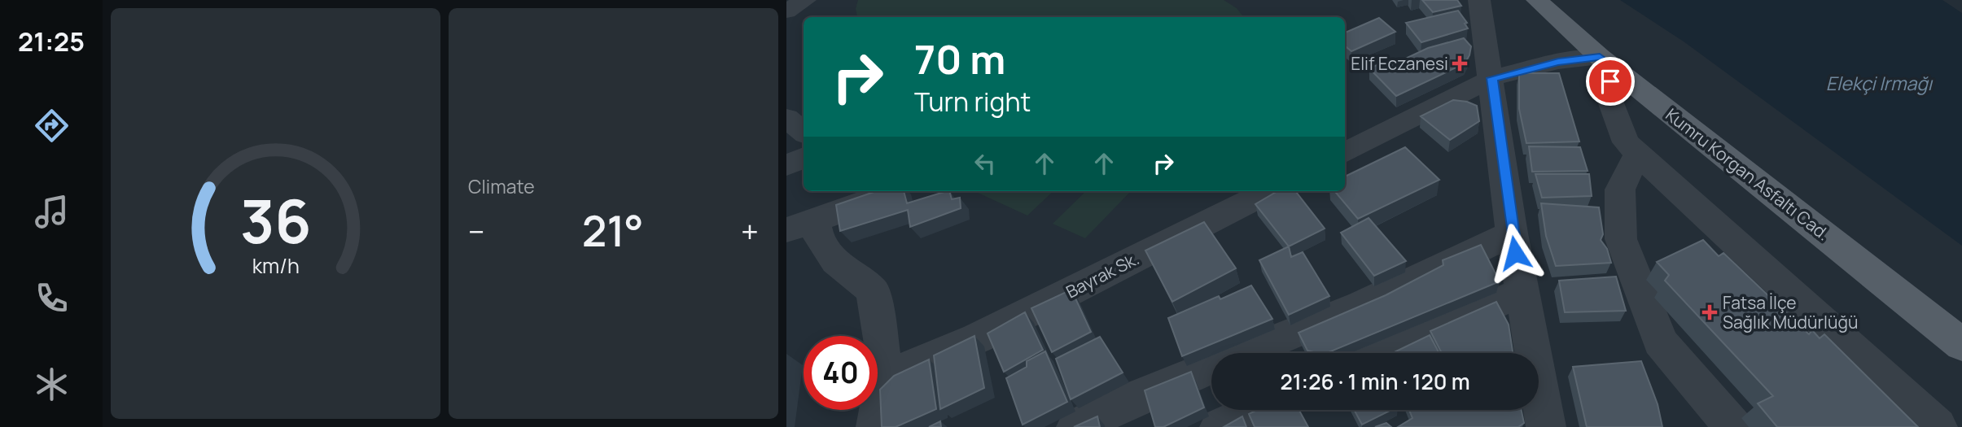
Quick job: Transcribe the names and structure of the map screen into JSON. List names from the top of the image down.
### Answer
{
  "streets": {
    "main road": ["Kumru Korgan Asfaltı Cad."],
    "street": ["Bayrak Sk."]
  },
  "water": ["Elekçi Irmağı"],
  "places": {
    "health": ["Elif Eczanesi", "Fatsa İlçe Sağlık Müdürlüğü"]
  },
  "page": {
    "tabs": "21:25",
    "tile": "Climate",
    "turn": ["70 m", "Turn right"],
    "heat": ["−", "21°", "+"],
    "limit": "40",
    "trip": "21:26 · 1 min · 120 m",
    "gauge": ["36", "km/h"]
  }
}
